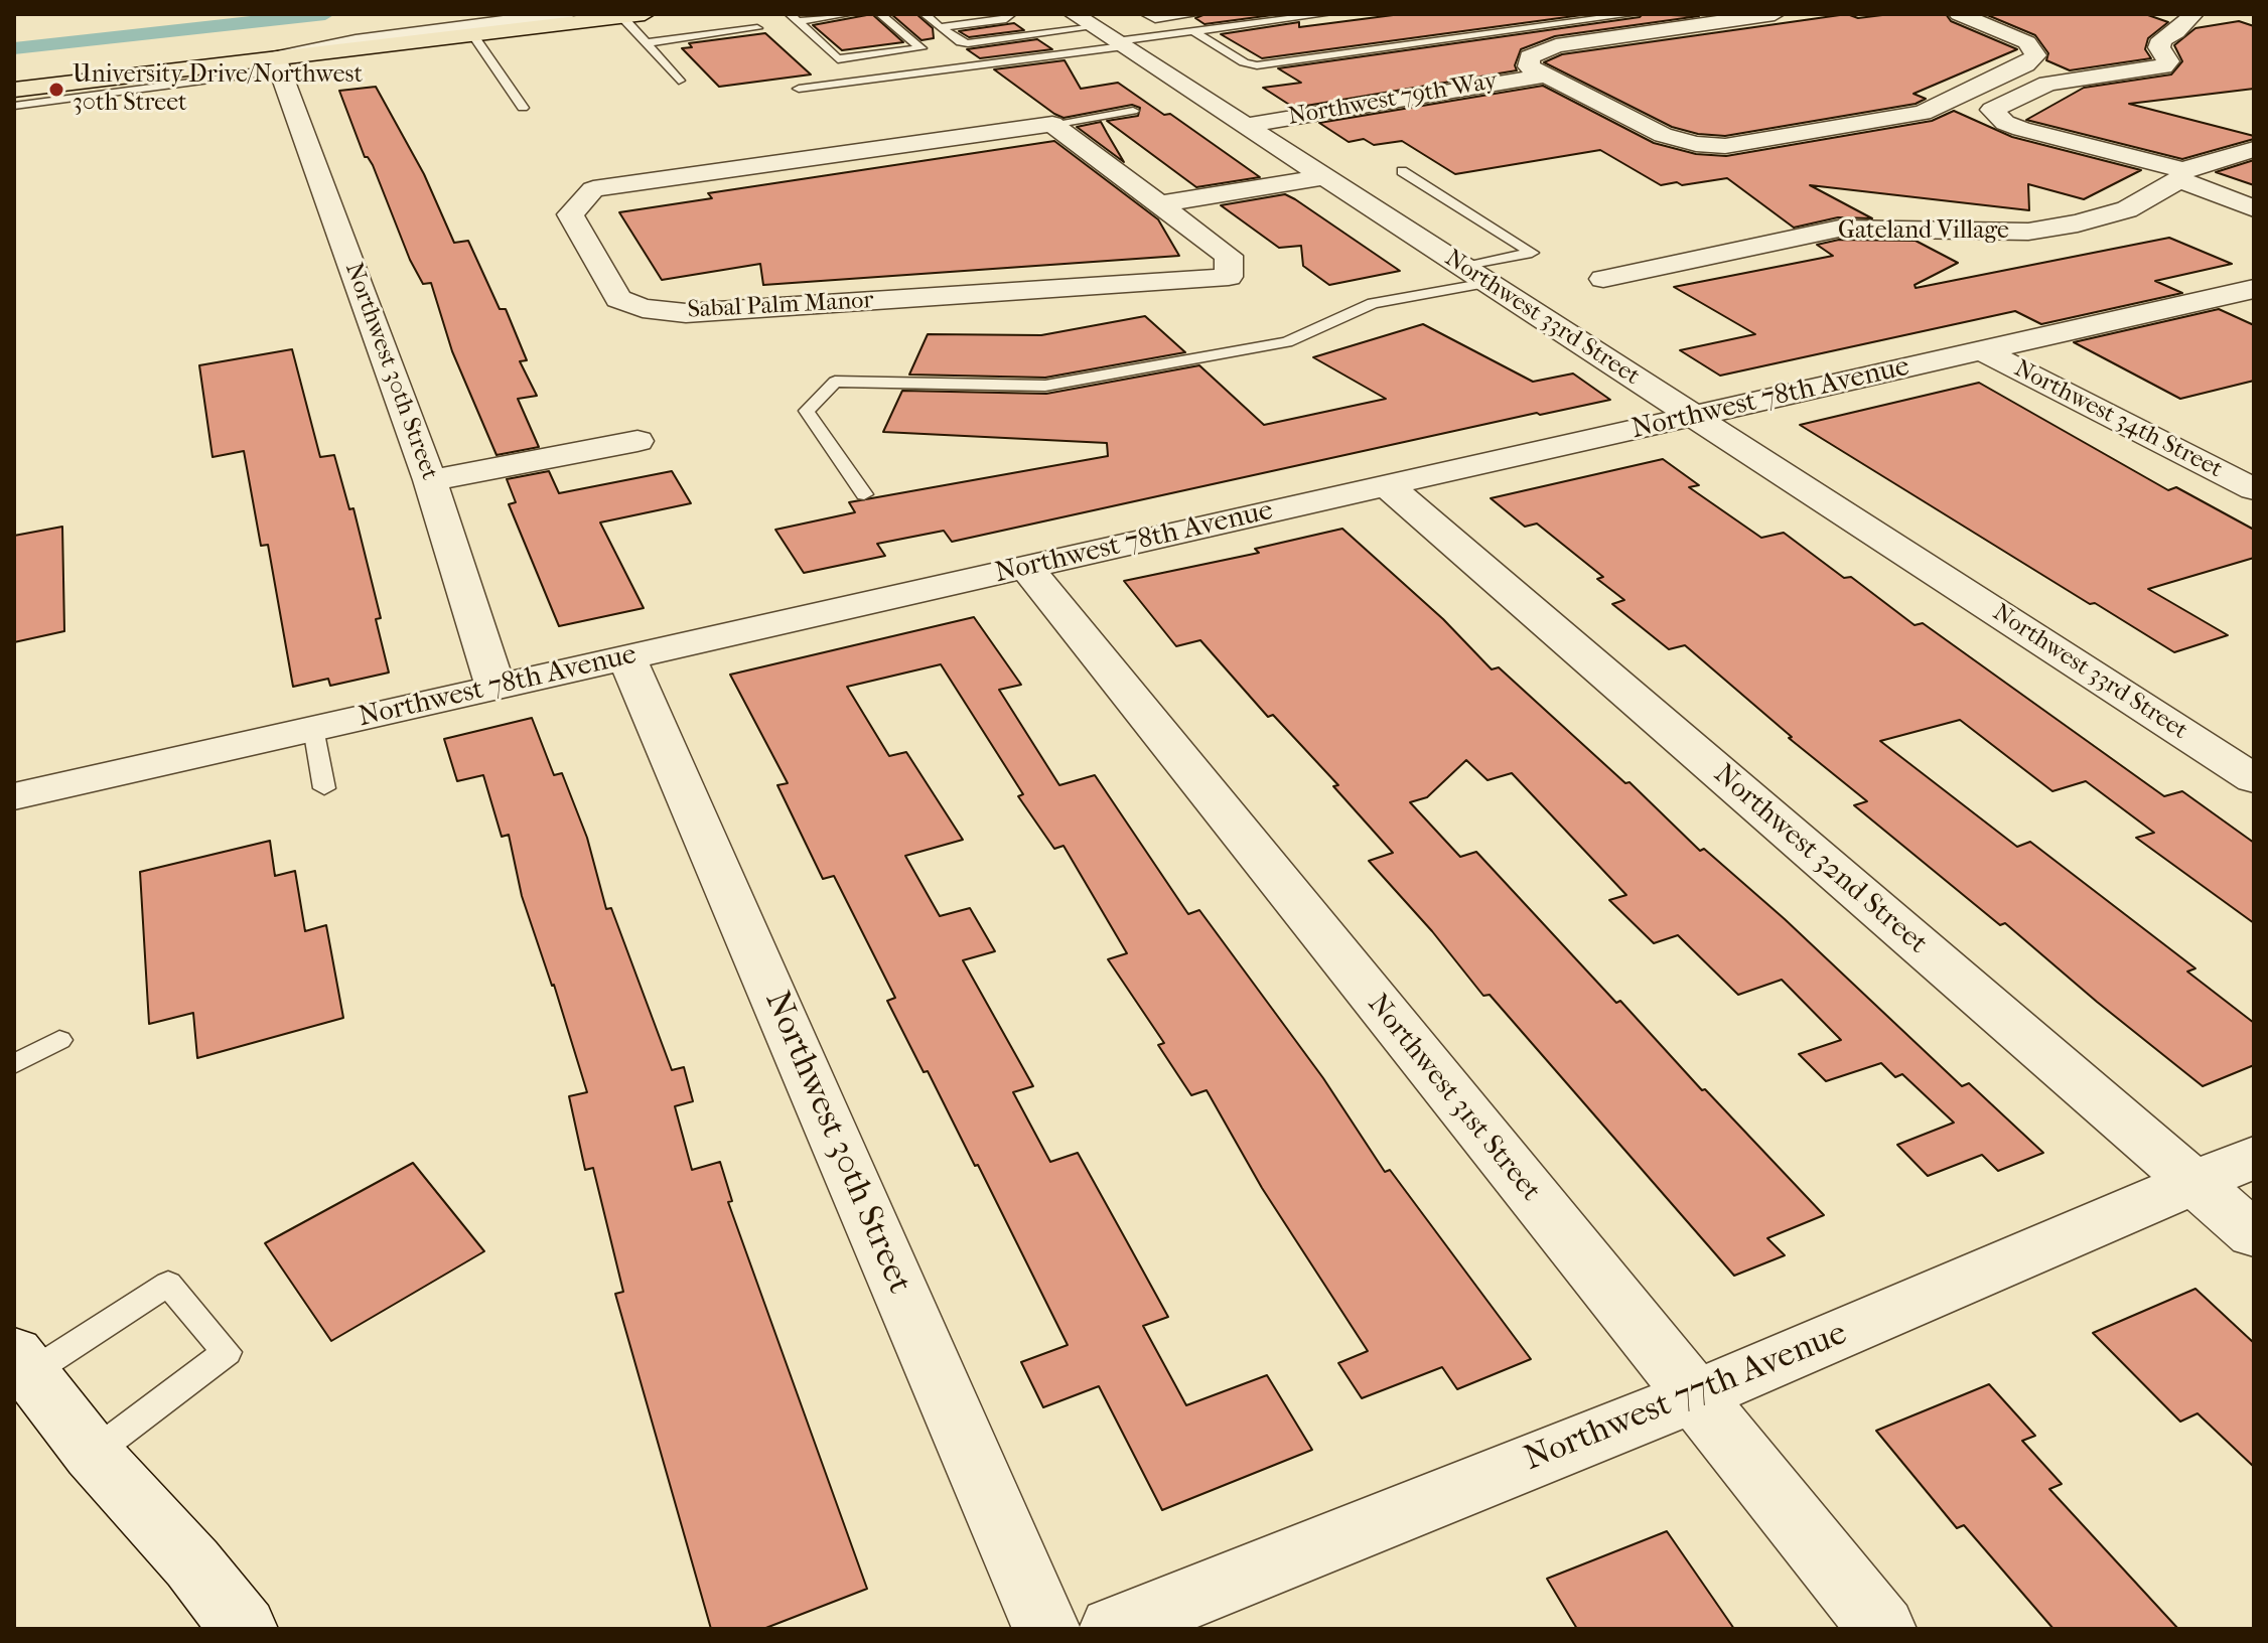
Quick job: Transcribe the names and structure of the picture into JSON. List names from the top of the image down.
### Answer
{
  "streets": {
    "street": [
      "Northwest 79th Way",
      "Gateland Village",
      "Sabal Palm Manor",
      "Northwest 33rd Street",
      "Northwest 30th Street",
      "Northwest 78th Avenue",
      "Northwest 34th Street",
      "Northwest 32nd Street",
      "Northwest 31st Street",
      "Northwest 77th Avenue"
    ]
  },
  "crossings": [
    ["Northwest 79th Way", "Northwest 33rd Street"],
    ["Northwest 33rd Street", "Northwest 78th Avenue"],
    ["Northwest 30th Street", "Northwest 78th Avenue"],
    ["Northwest 78th Avenue", "Northwest 34th Street"],
    ["Northwest 78th Avenue", "Northwest 32nd Street"],
    ["Northwest 78th Avenue", "Northwest 31st Street"],
    ["Northwest 32nd Street", "Northwest 77th Avenue"],
    ["Northwest 31st Street", "Northwest 77th Avenue"]
  ],
  "places": ["University Drive/Northwest 30th Street"]
}
